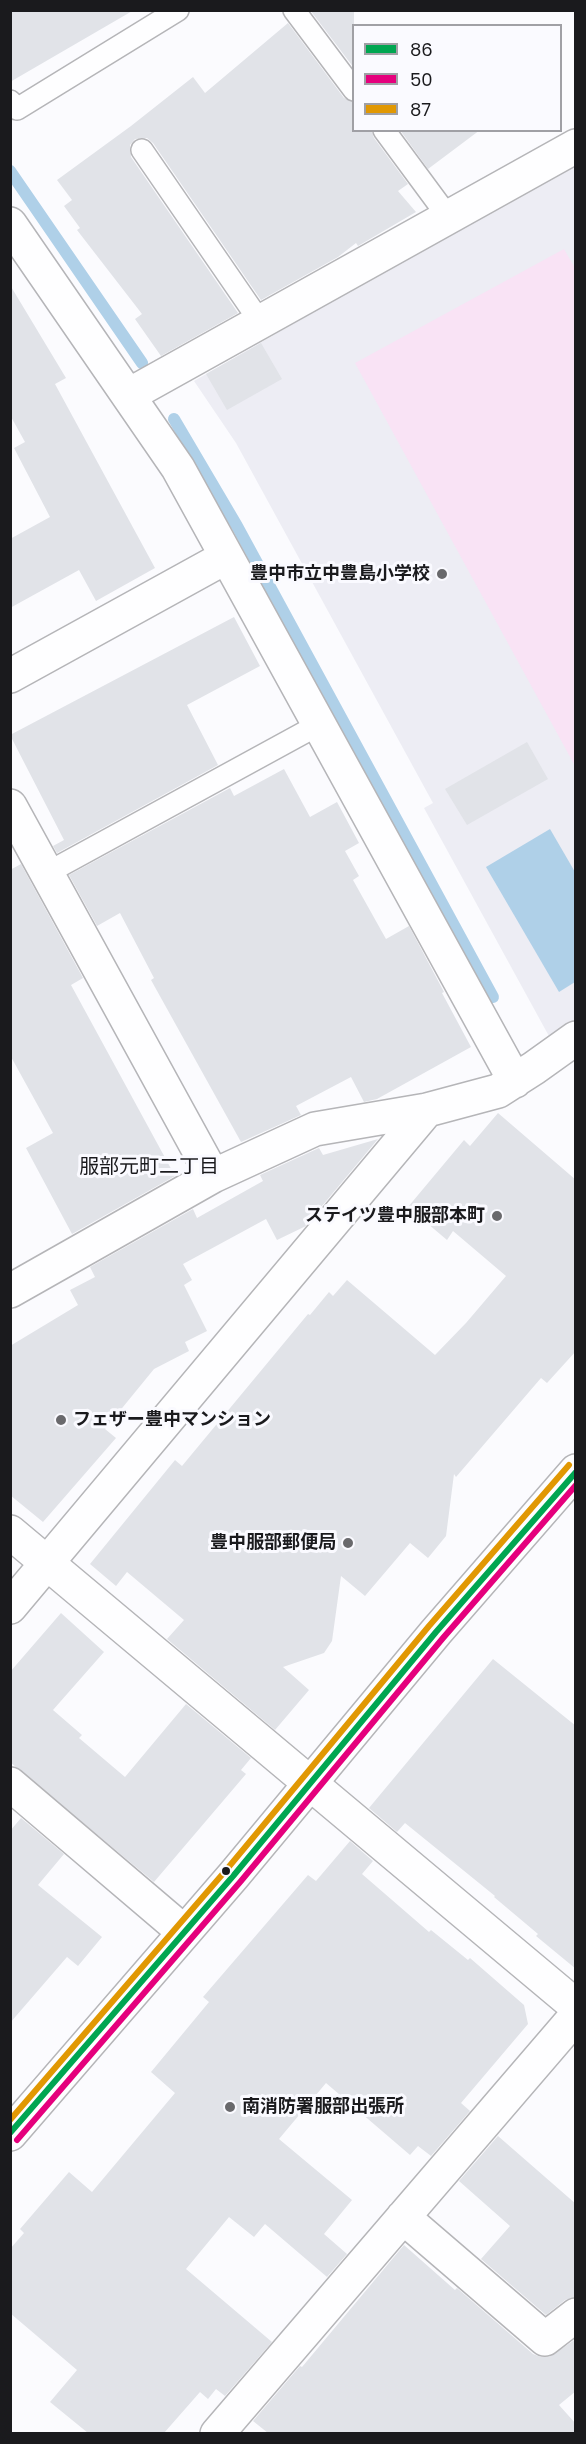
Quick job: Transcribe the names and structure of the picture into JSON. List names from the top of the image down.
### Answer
{
  "districts": ["服部元町二丁目"],
  "places": [
    "豊中市立中豊島小学校",
    "ステイツ豊中服部本町",
    "フェザー豊中マンション",
    "豊中服部郵便局",
    "南消防署服部出張所"
  ],
  "lines": ["transit line 87", "transit line 86", "transit line 50"],
  "legend": ["86", "50", "87"]
}
